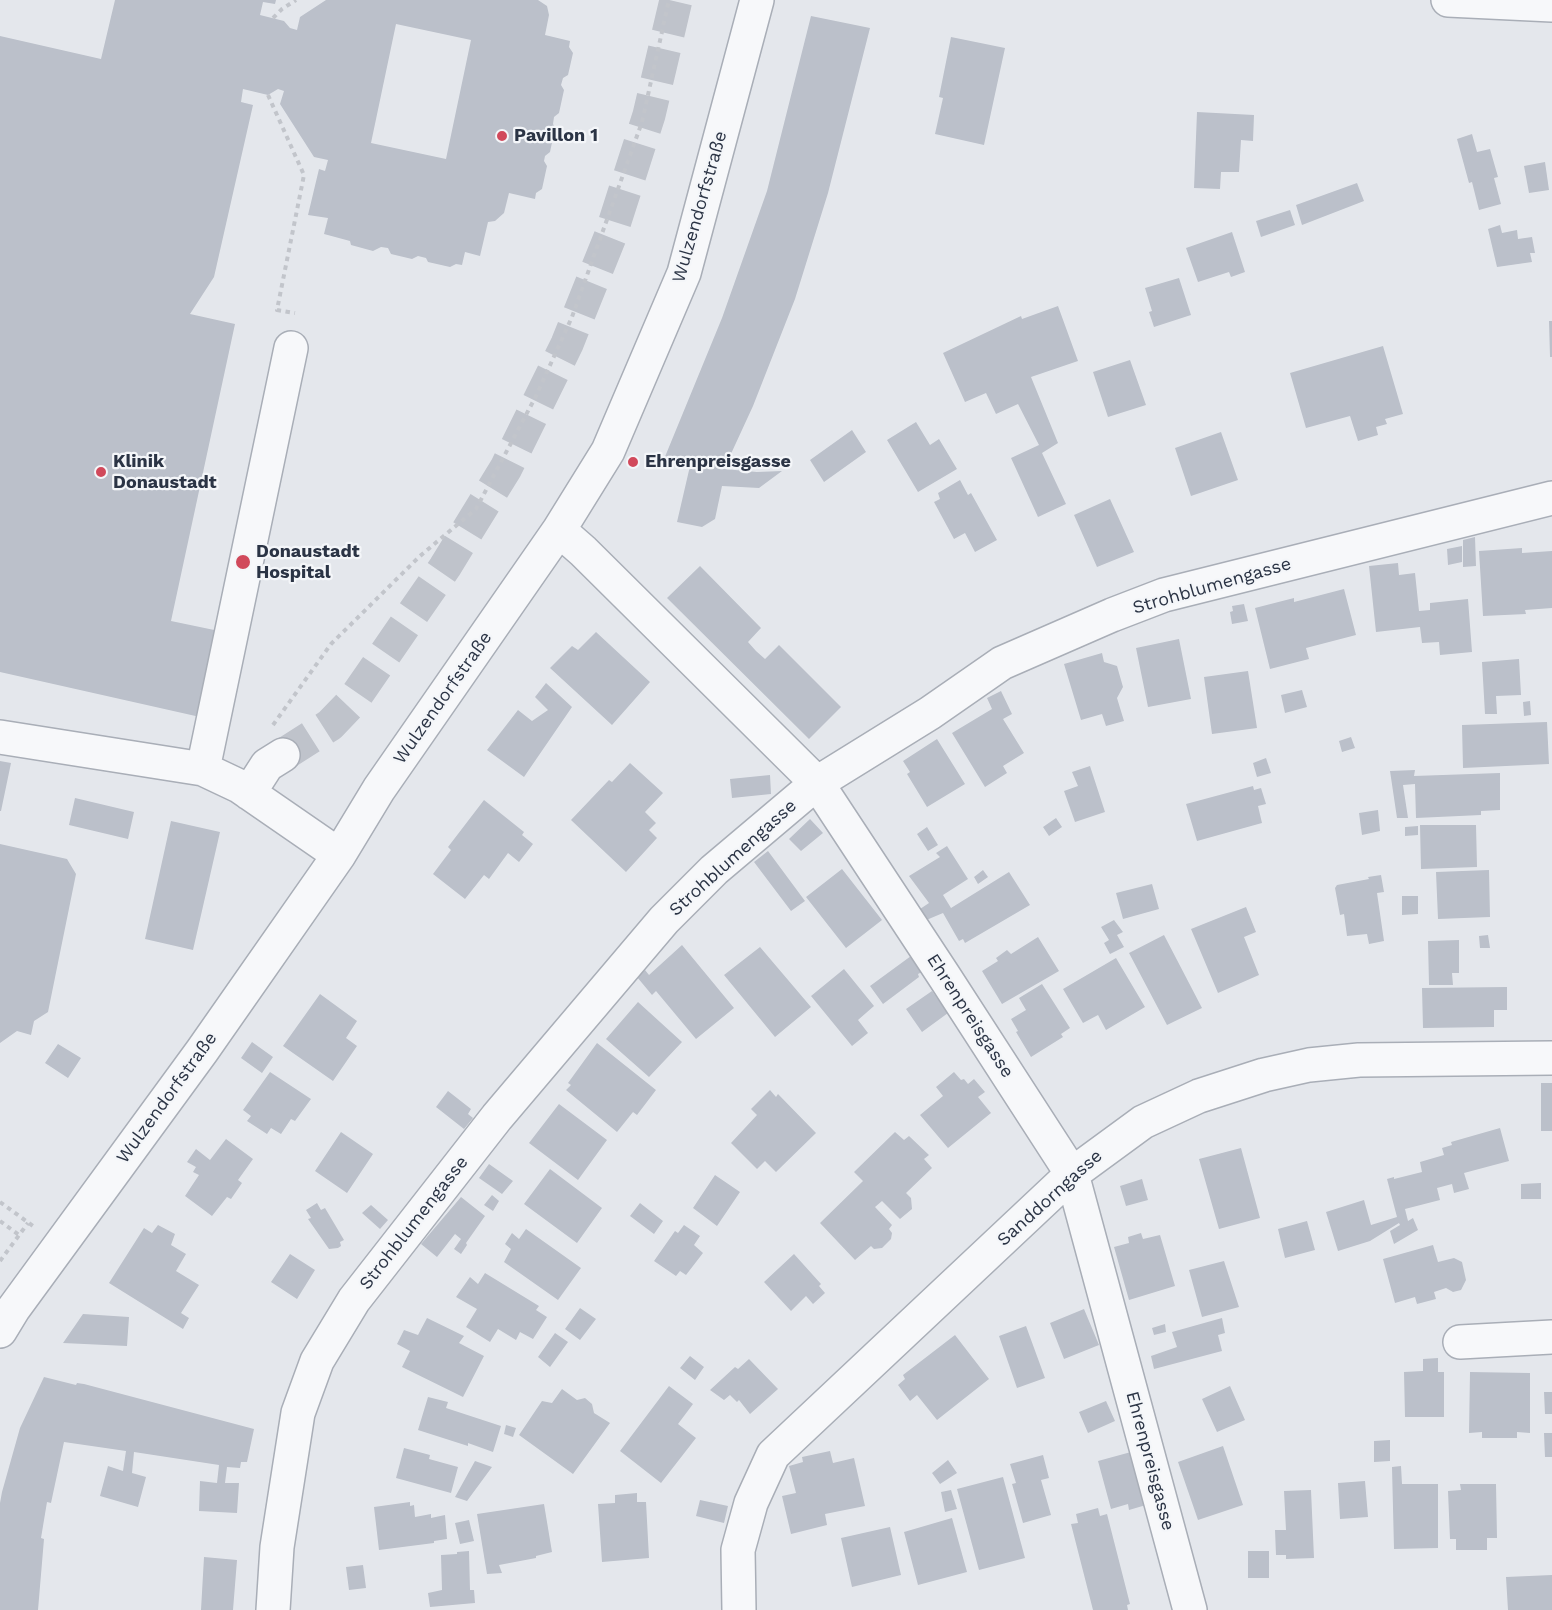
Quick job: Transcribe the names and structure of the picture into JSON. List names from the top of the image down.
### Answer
{
  "streets": {
    "street": [
      "Wulzendorfstraße",
      "Strohblumengasse",
      "Ehrenpreisgasse",
      "Sanddorngasse"
    ]
  },
  "crossings": [
    ["Wulzendorfstraße", "Ehrenpreisgasse"],
    ["Strohblumengasse", "Ehrenpreisgasse"],
    ["Ehrenpreisgasse", "Sanddorngasse"]
  ],
  "places": [
    "Pavillon 1",
    "Ehrenpreisgasse",
    "Klinik Donaustadt",
    "Donaustadt Hospital"
  ]
}
